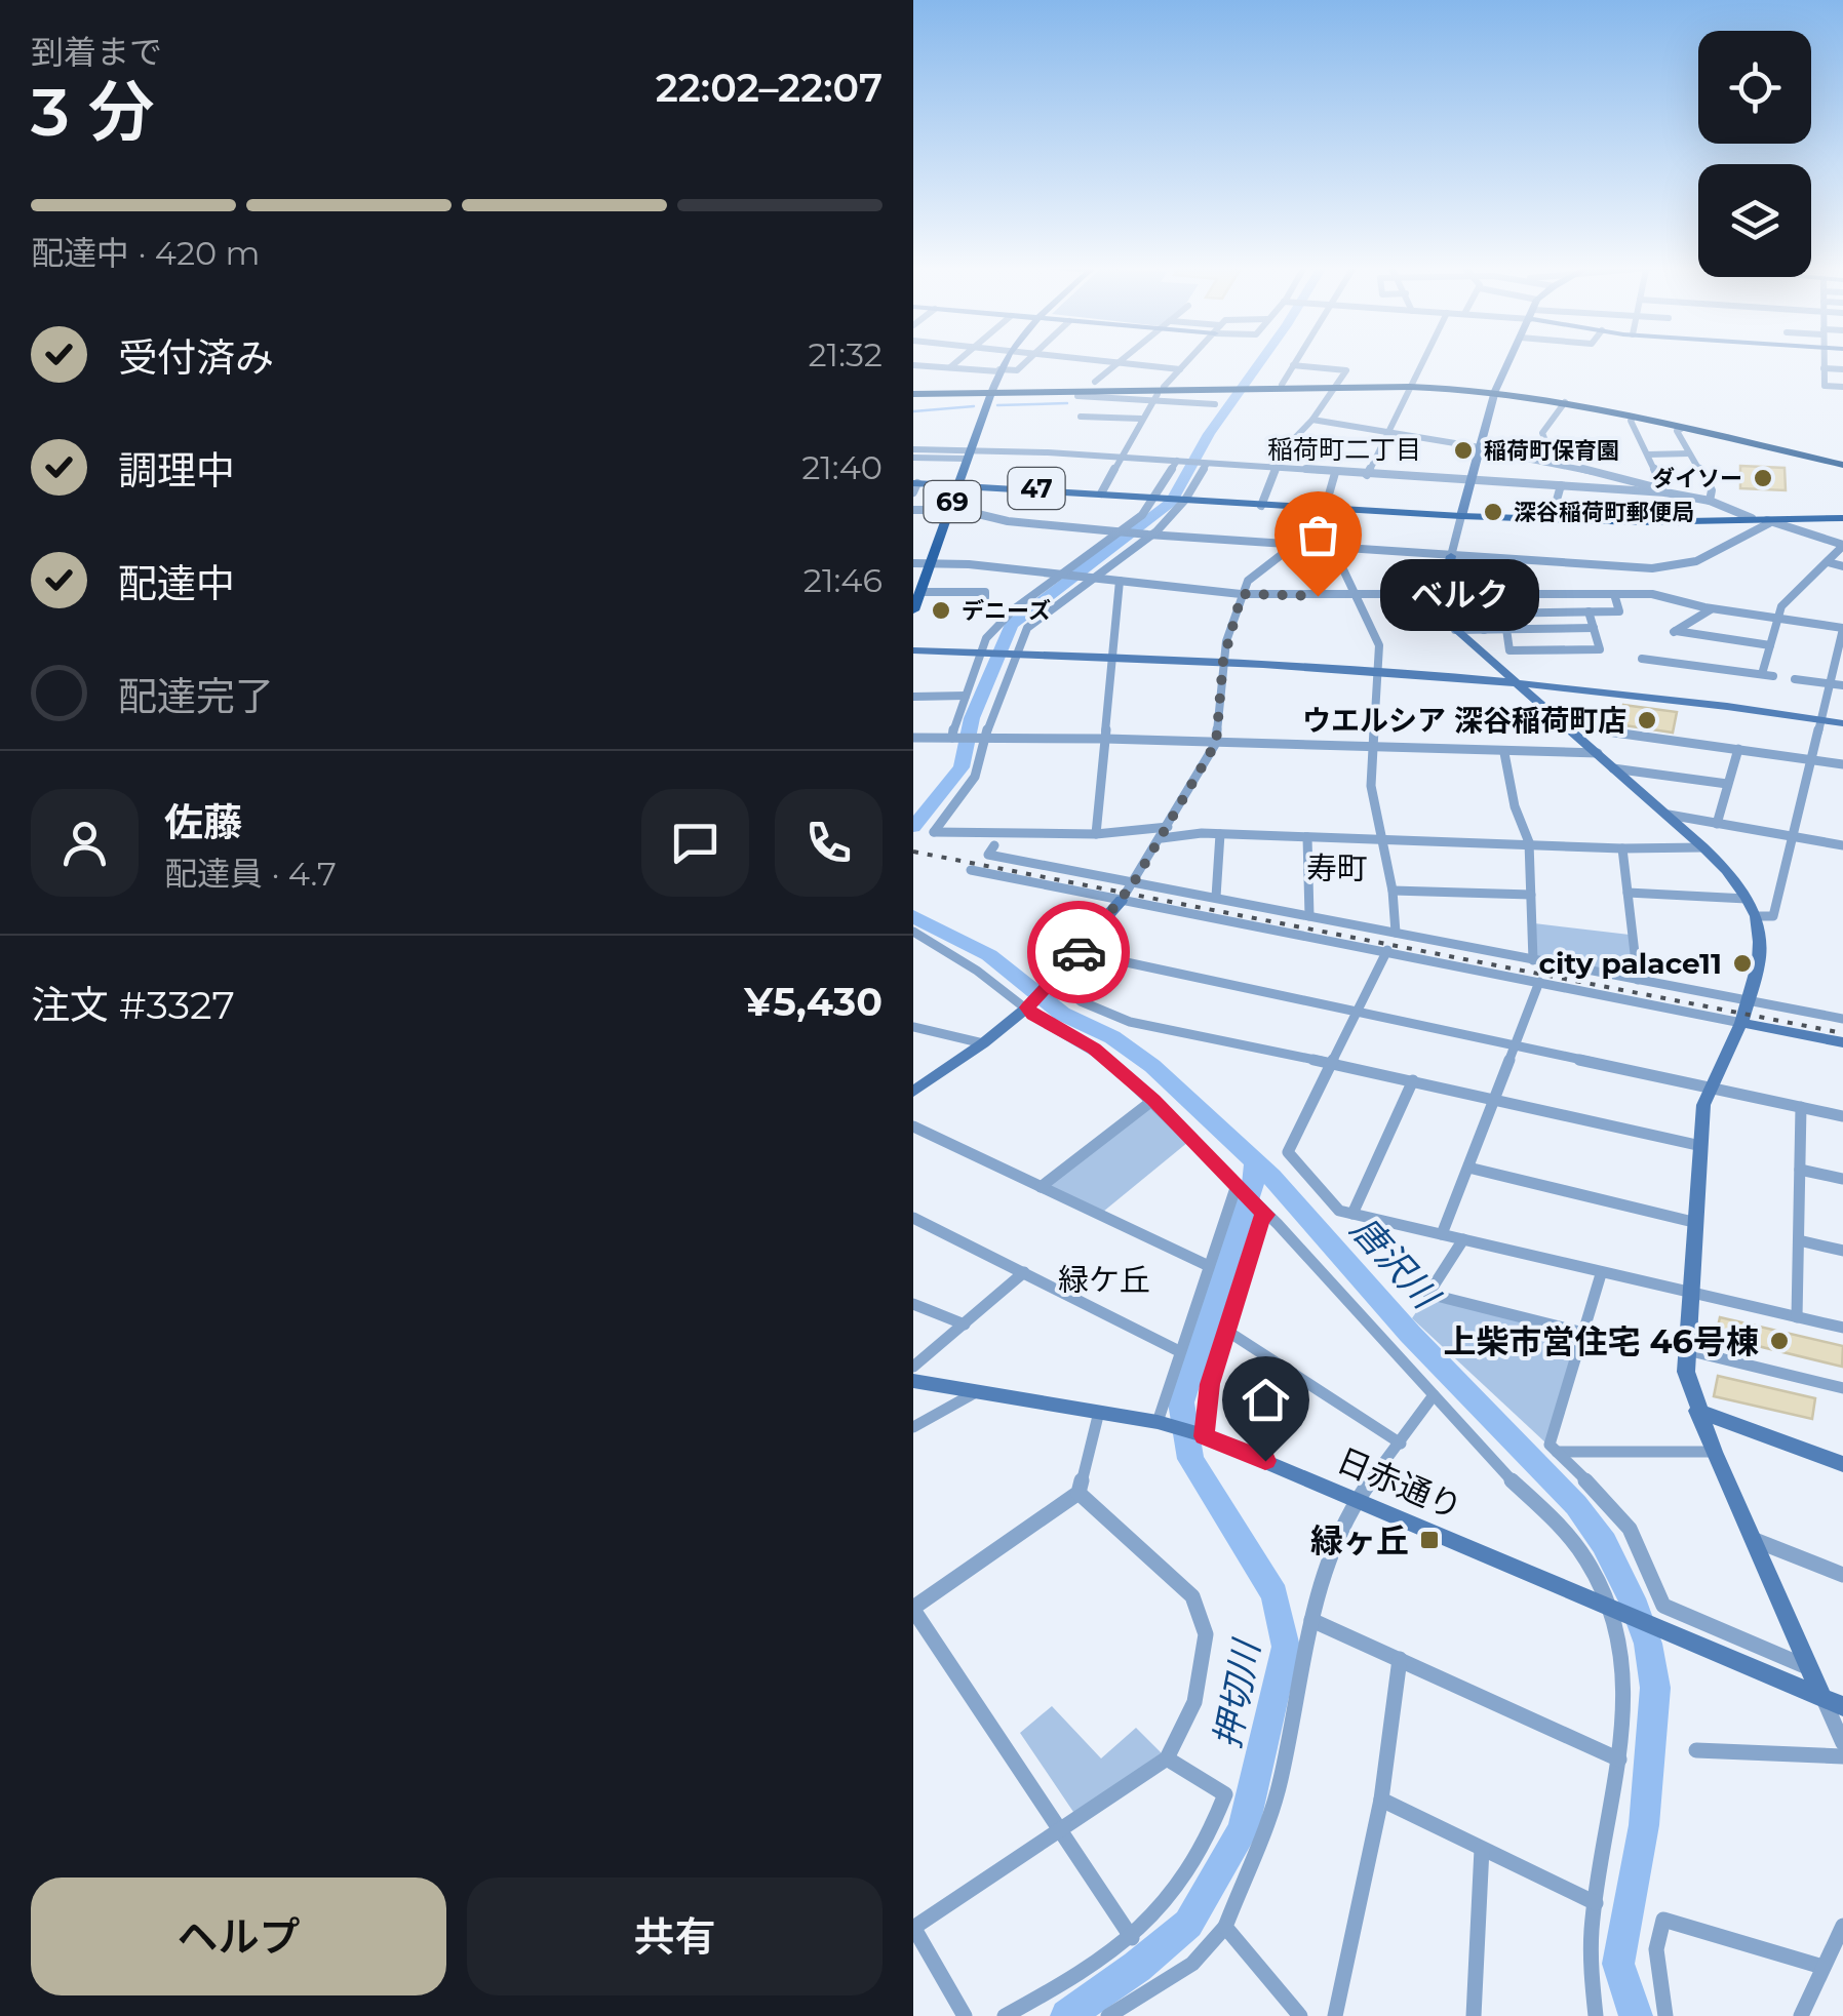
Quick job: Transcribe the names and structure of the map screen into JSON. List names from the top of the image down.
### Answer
{
  "streets": {
    "main road": ["47", "69"],
    "street": ["日赤通り"]
  },
  "crossings": [
    ["47", "69"]
  ],
  "districts": ["稲荷町二丁目", "寿町", "緑ケ丘"],
  "water": ["唐沢川", "押切川"],
  "places": {
    "other": [
      "稲荷町保育園",
      "ダイソー",
      "深谷稲荷町郵便局",
      "ベルク",
      "デニーズ",
      "ウエルシア 深谷稲荷町店",
      "city palace11",
      "上柴市営住宅 46号棟"
    ],
    "transit": ["緑ヶ丘"]
  },
  "page": {
    "heading": ["3 分", "到着まで", "22:02–22:07"],
    "panel": [
      "佐藤",
      "配達員 · 4.7",
      "注文 #3327",
      "¥5,430"
    ],
    "bar": "配達中 · 420 m",
    "list": [
      ["受付済み", "21:32"],
      ["調理中", "21:40"],
      ["配達中", "21:46"],
      "配達完了"
    ],
    "bubble": "ベルク",
    "buttons": ["ヘルプ", "共有"]
  }
}
